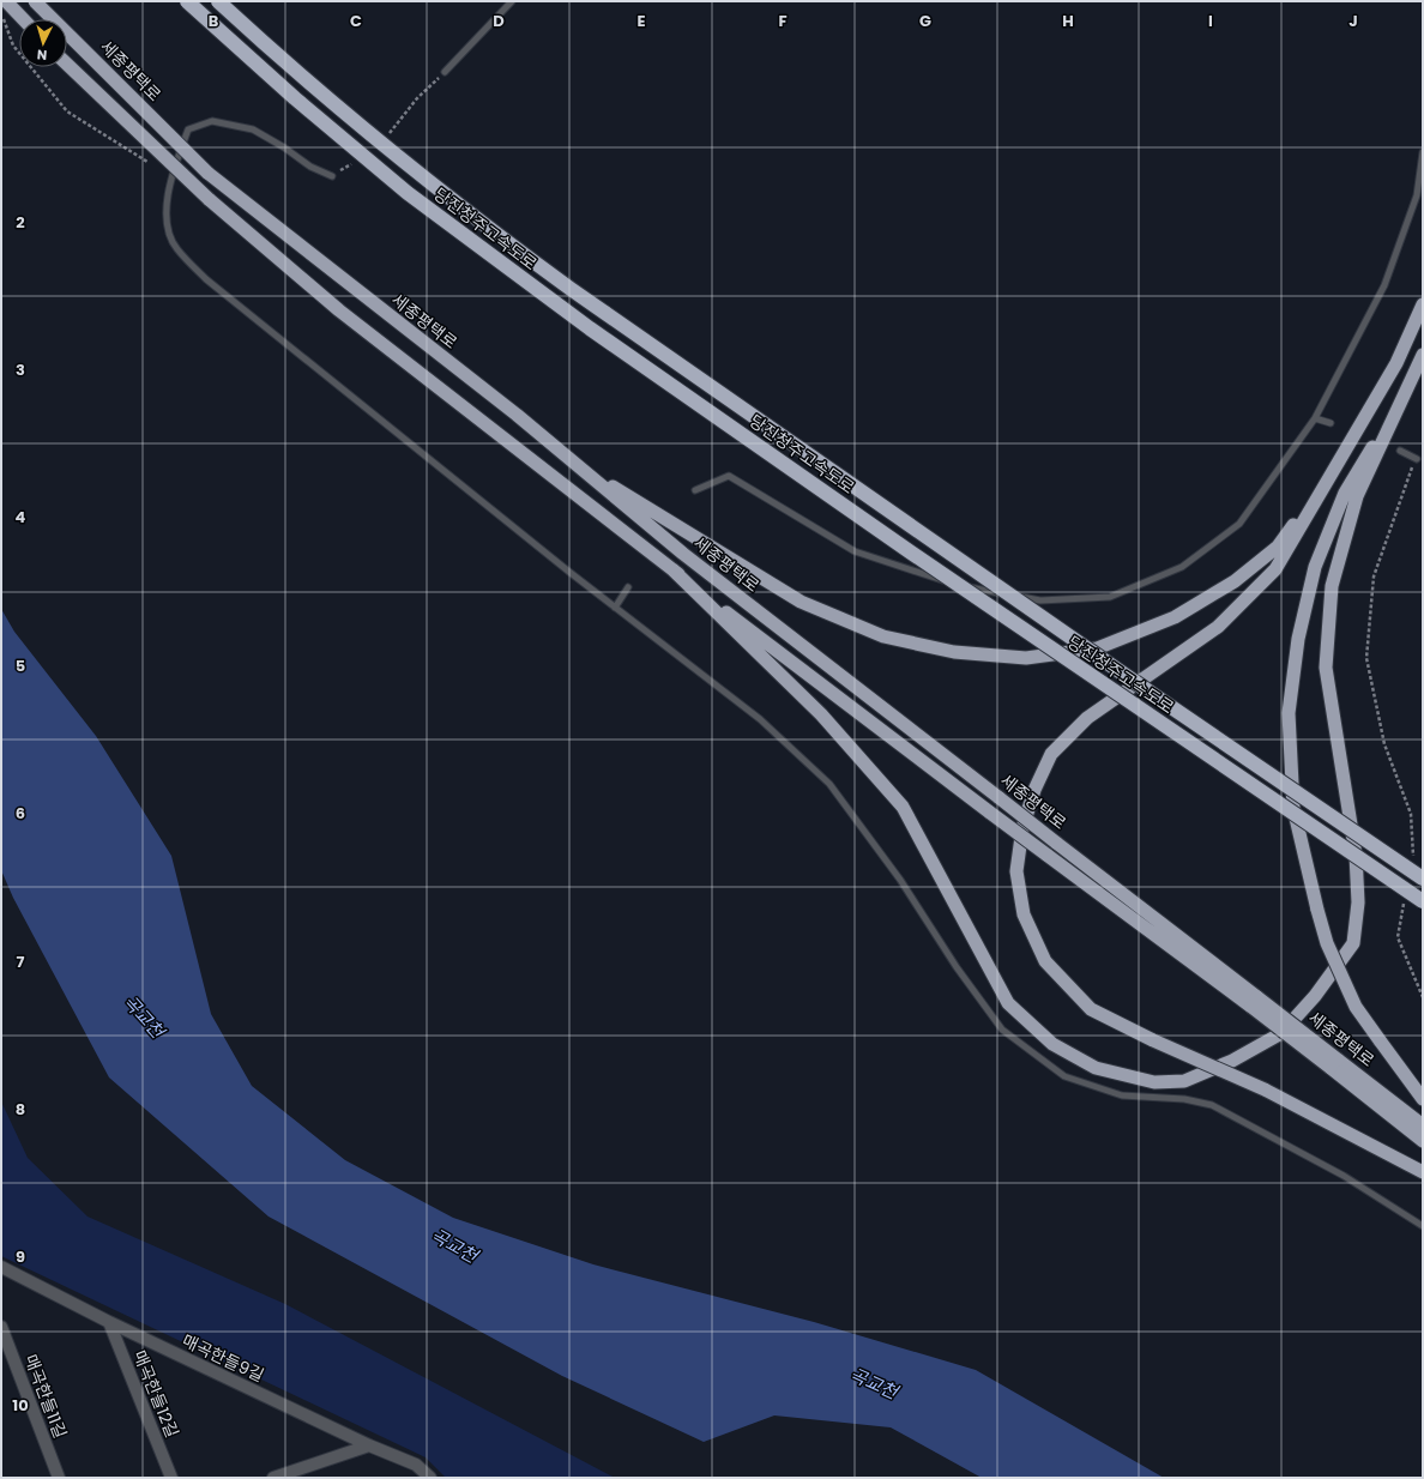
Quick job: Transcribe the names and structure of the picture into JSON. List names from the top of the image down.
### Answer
{
  "streets": {
    "highway": ["세종평택로", "당진청주고속도로"],
    "street": ["매곡한들9길", "매곡한들12길", "매곡한들11길"]
  },
  "crossings": [
    ["매곡한들9길", "매곡한들12길"]
  ],
  "water": ["곡교천"],
  "north": "bottom",
  "grid": {
    "columns": [
      "B",
      "C",
      "D",
      "E",
      "F",
      "G",
      "H",
      "I",
      "J"
    ],
    "rows": [
      "2",
      "3",
      "4",
      "5",
      "6",
      "7",
      "8",
      "9",
      "10"
    ]
  }
}
